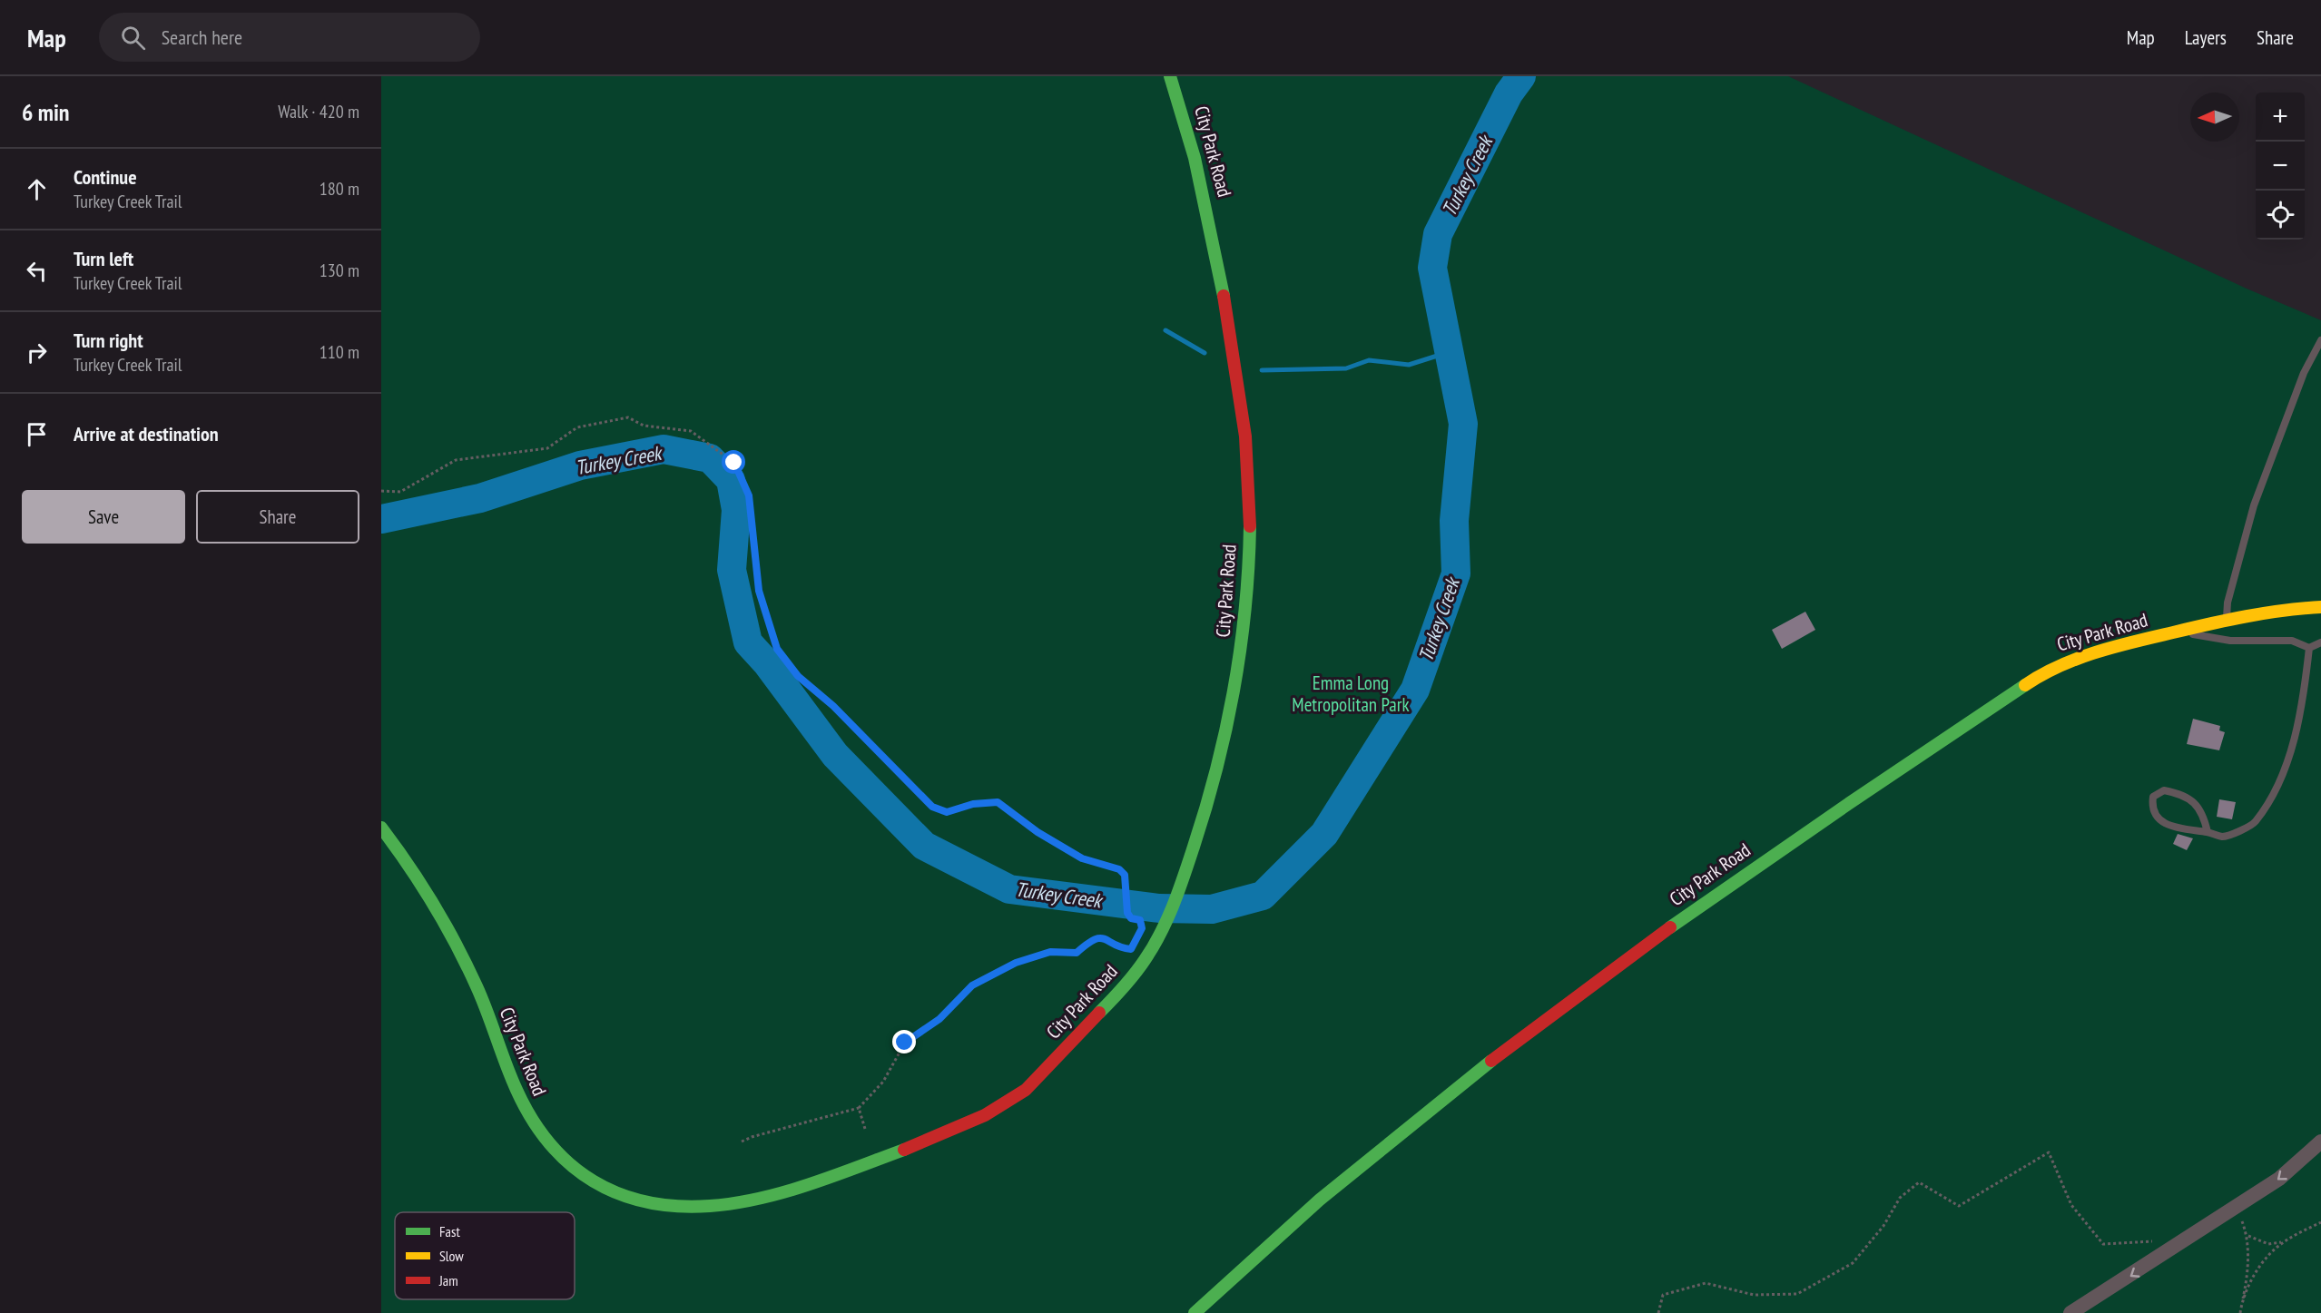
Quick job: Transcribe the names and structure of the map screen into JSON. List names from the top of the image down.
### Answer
{
  "streets": {
    "street": ["City Park Road"]
  },
  "water": ["Turkey Creek"],
  "parks": ["Emma Long Metropolitan Park"],
  "legend": ["Fast", "Slow", "Jam"],
  "north": "left",
  "page": {
    "header": "Map",
    "search": "Search here",
    "nav": ["Map", "Layers", "Share"],
    "heading": ["6 min", "Walk · 420 m"],
    "map_buttons": ["+", "−"],
    "list": [
      ["Continue", "Turkey Creek Trail", "180 m"],
      ["Turn left", "Turkey Creek Trail", "130 m"],
      ["Turn right", "Turkey Creek Trail", "110 m"],
      "Arrive at destination"
    ],
    "buttons": ["Save", "Share"]
  }
}
